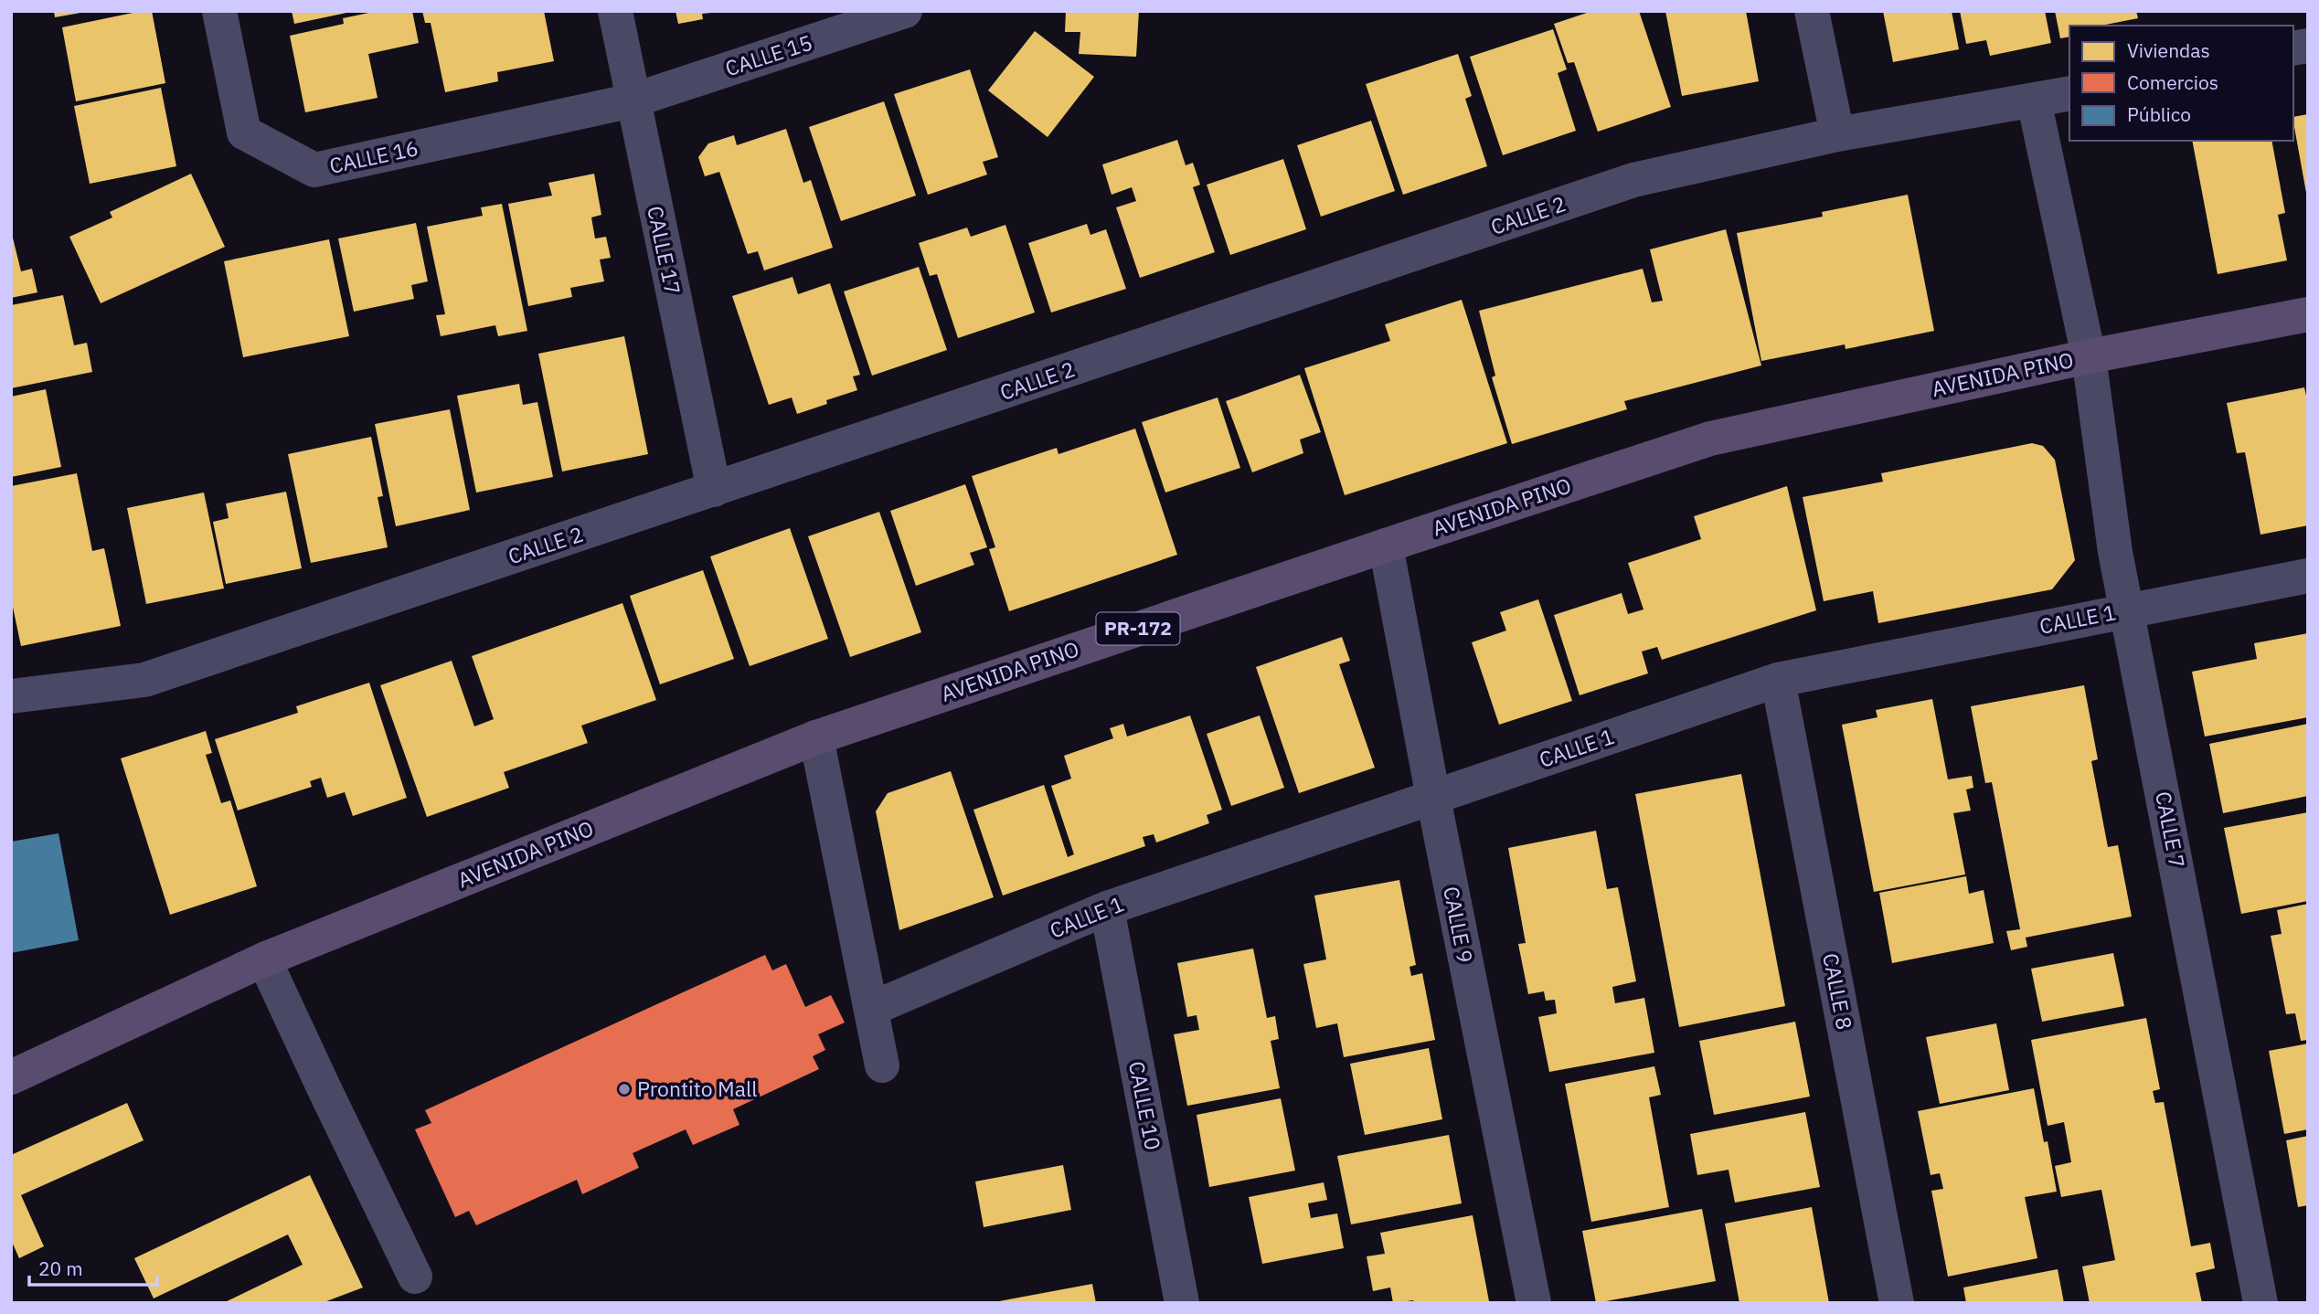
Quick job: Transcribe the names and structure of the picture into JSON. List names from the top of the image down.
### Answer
{
  "streets": {
    "main road": ["AVENIDA PINO", "PR-172"],
    "street": [
      "CALLE 15",
      "CALLE 16",
      "CALLE 2",
      "CALLE 17",
      "CALLE 1",
      "CALLE 7",
      "CALLE 9",
      "CALLE 8",
      "CALLE 10"
    ]
  },
  "crossings": [
    ["CALLE 15", "CALLE 16"],
    ["CALLE 15", "CALLE 17"],
    ["CALLE 16", "CALLE 17"],
    ["CALLE 2", "CALLE 17"],
    ["CALLE 2", "CALLE 7"],
    ["AVENIDA PINO", "CALLE 7"],
    ["AVENIDA PINO", "CALLE 9"],
    ["CALLE 1", "CALLE 7"],
    ["CALLE 1", "CALLE 9"],
    ["CALLE 1", "CALLE 8"],
    ["CALLE 1", "CALLE 10"]
  ],
  "places": ["Prontito Mall"],
  "legend": ["Viviendas", "Comercios", "Público"],
  "scale_bar": "20 m"
}
